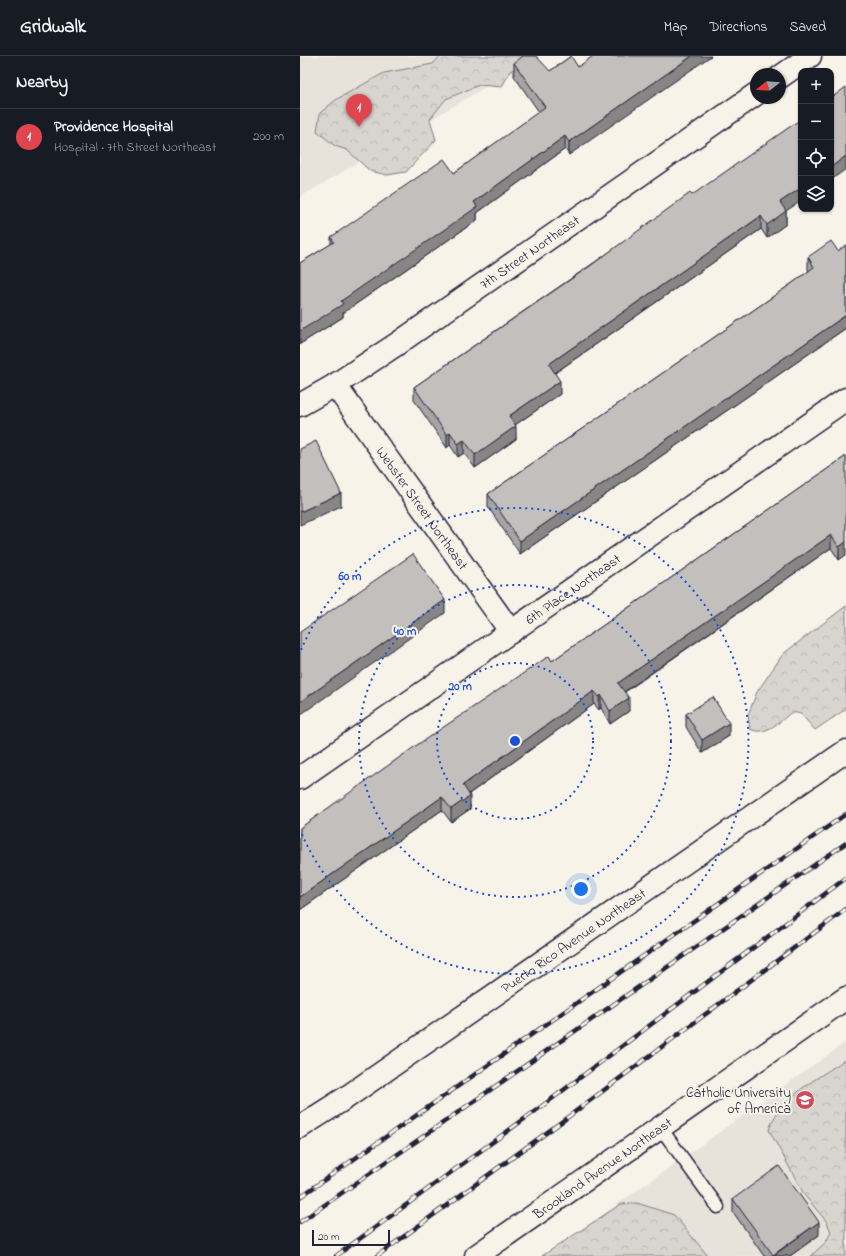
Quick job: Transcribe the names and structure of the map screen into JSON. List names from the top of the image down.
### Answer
{
  "streets": {
    "street": [
      "7th Street Northeast",
      "Webster Street Northeast",
      "6th Place Northeast",
      "Puerto Rico Avenue Northeast",
      "Brookland Avenue Northeast"
    ]
  },
  "crossings": [
    ["7th Street Northeast", "Webster Street Northeast"],
    ["Webster Street Northeast", "6th Place Northeast"]
  ],
  "places": {
    "school or university": ["Catholic University of America"]
  },
  "scale_bar": "20 m",
  "north": "left",
  "page": {
    "header": "Gridwalk",
    "nav": ["Map", "Directions", "Saved"],
    "heading": "Nearby",
    "map_buttons": ["+", "−"],
    "pins": "1",
    "list": [
      {
        "mark": "1",
        "name": "Providence Hospital",
        "note": "Hospital · 7th Street Northeast",
        "value": "200 m"
      }
    ],
    "scale": "20 m"
  },
  "rings": ["60 m", "40 m", "20 m"]
}
